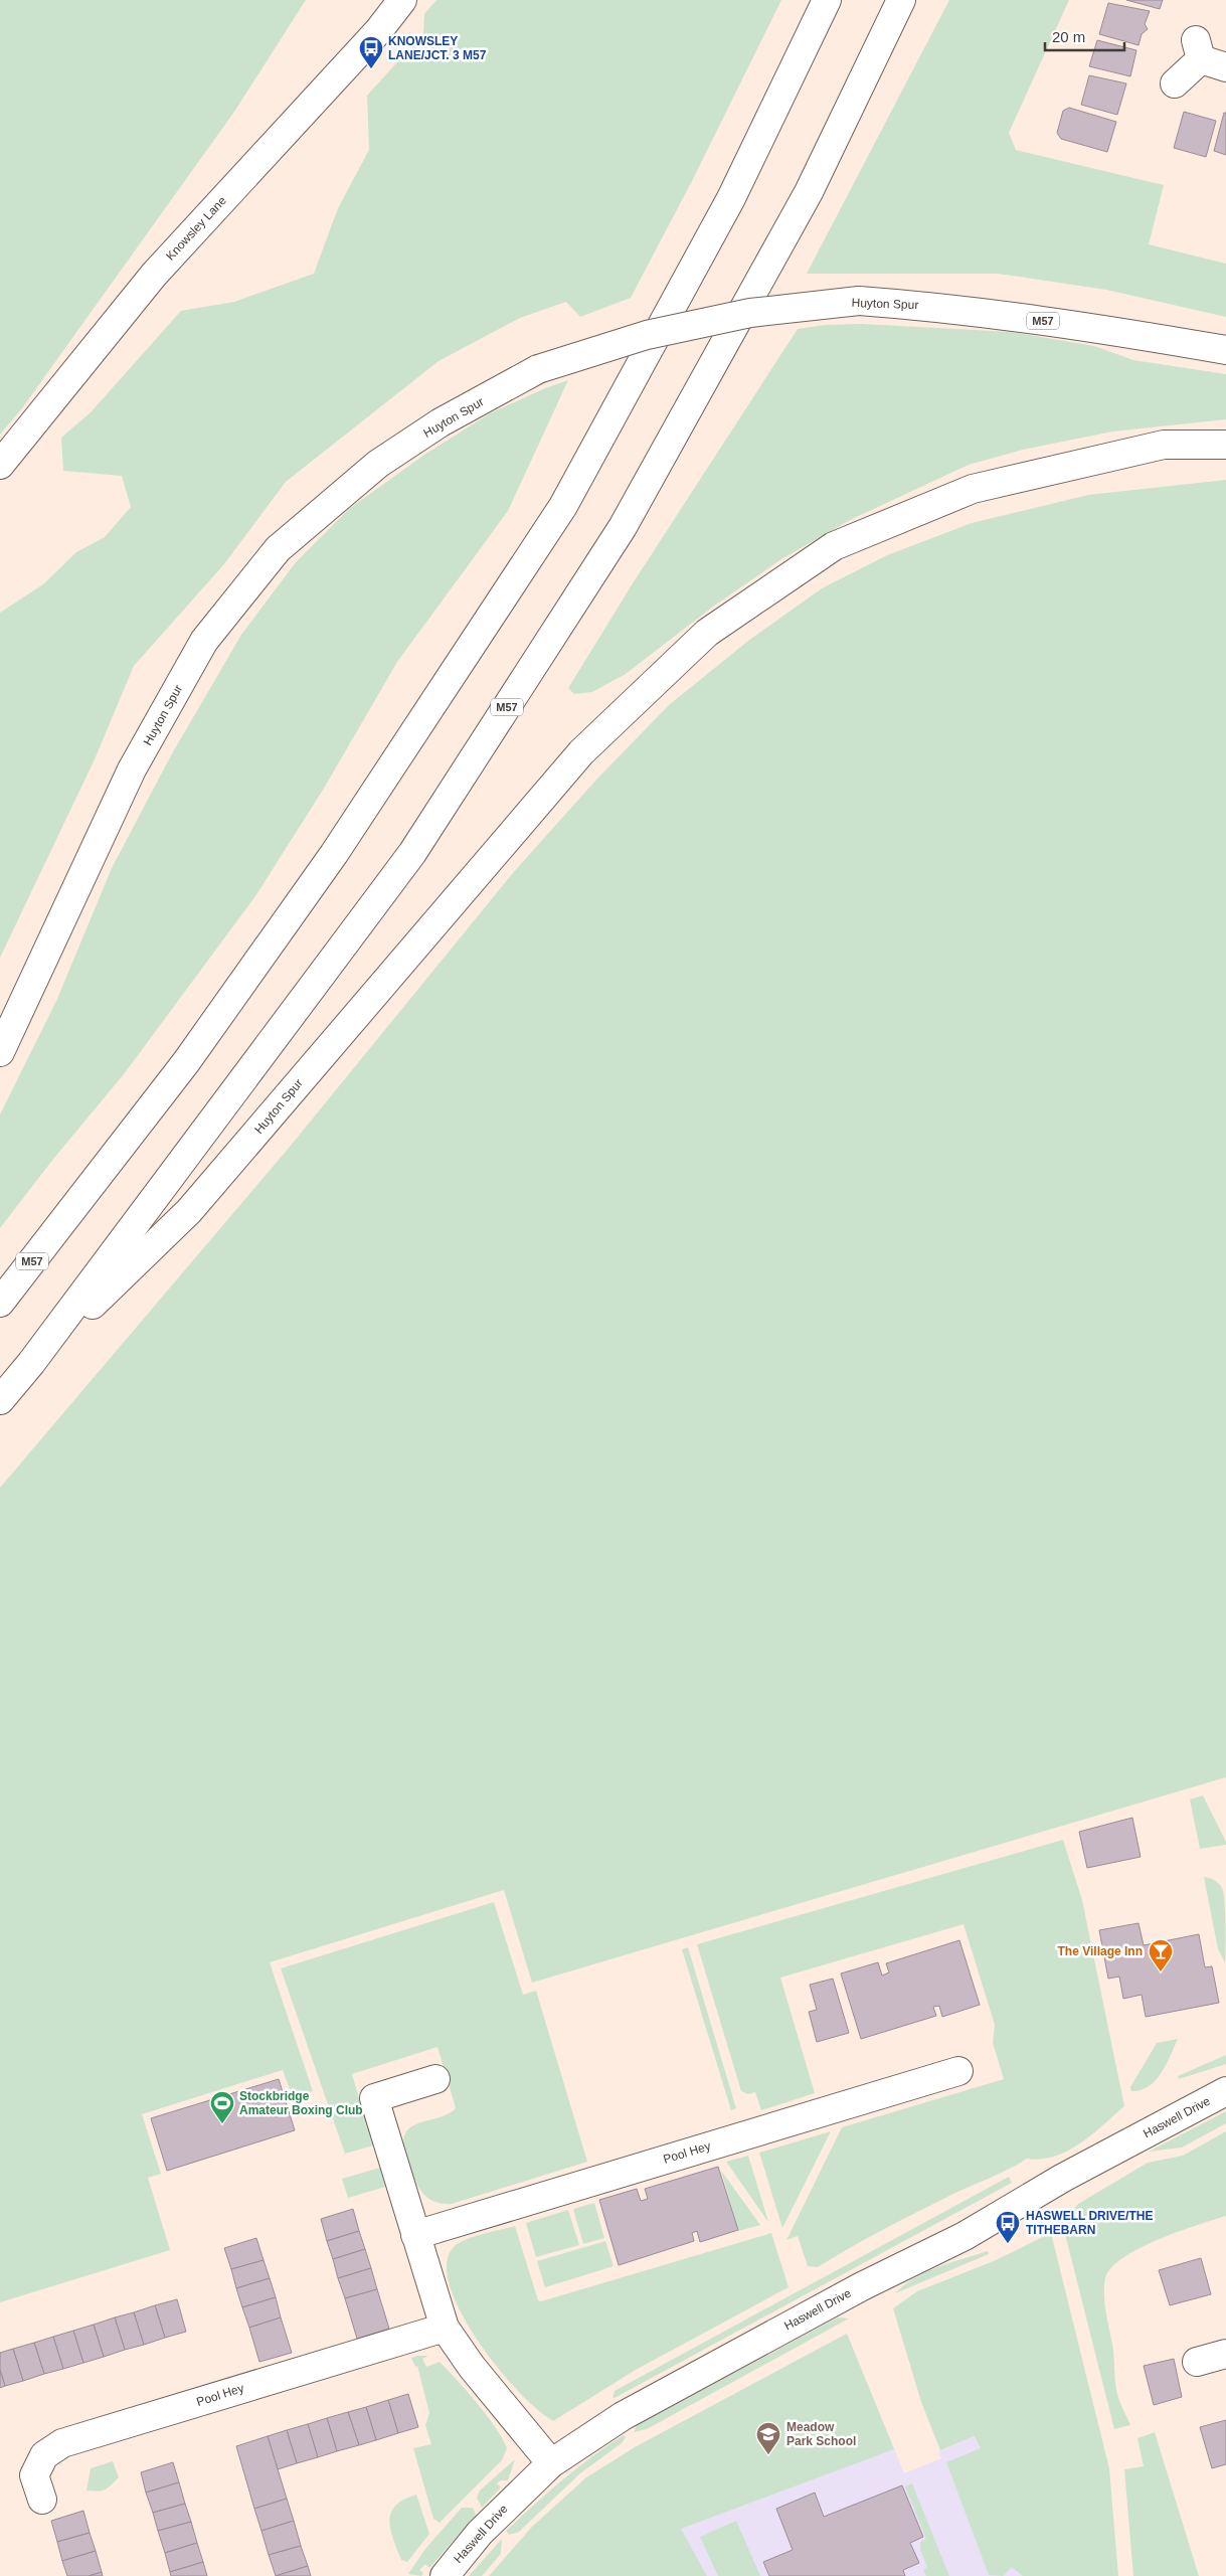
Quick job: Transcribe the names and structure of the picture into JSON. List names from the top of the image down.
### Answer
{
  "streets": {
    "main road": [
      "Knowsley Lane",
      "Huyton Spur",
      "M57",
      "Haswell Drive",
      "Pool Hey"
    ]
  },
  "crossings": [
    ["Huyton Spur", "M57"]
  ],
  "places": {
    "bus stop": ["KNOWSLEY LANE/JCT. 3 M57", "HASWELL DRIVE/THE TITHEBARN"],
    "bar": ["The Village Inn"],
    "sports": ["Stockbridge Amateur Boxing Club"],
    "school or university": ["Meadow Park School"]
  },
  "scale_bar": "20 m"
}
